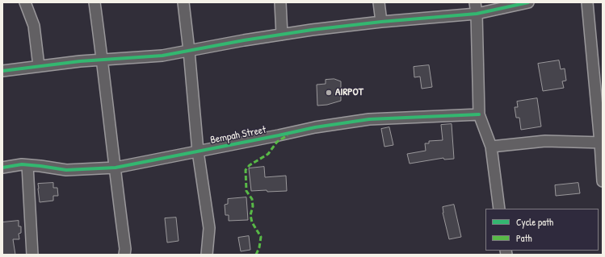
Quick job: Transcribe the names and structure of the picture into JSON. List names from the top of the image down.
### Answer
{
  "streets": {
    "street": ["Bempah Street"]
  },
  "places": ["AIRPOT"],
  "legend": ["Cycle path", "Path"]
}
